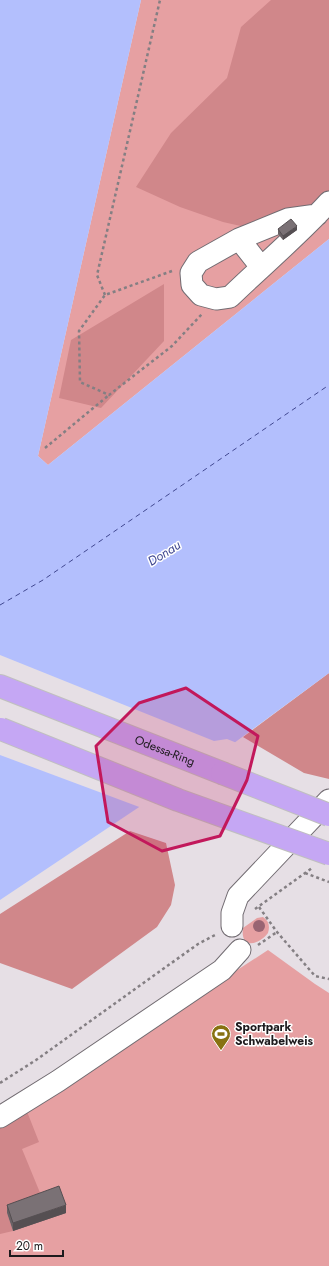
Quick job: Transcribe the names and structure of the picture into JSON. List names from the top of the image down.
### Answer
{
  "streets": {
    "highway": ["Odessa-Ring"]
  },
  "water": ["Donau"],
  "places": {
    "sports": ["Sportpark Schwabelweis"]
  },
  "scale_bar": "20 m"
}
